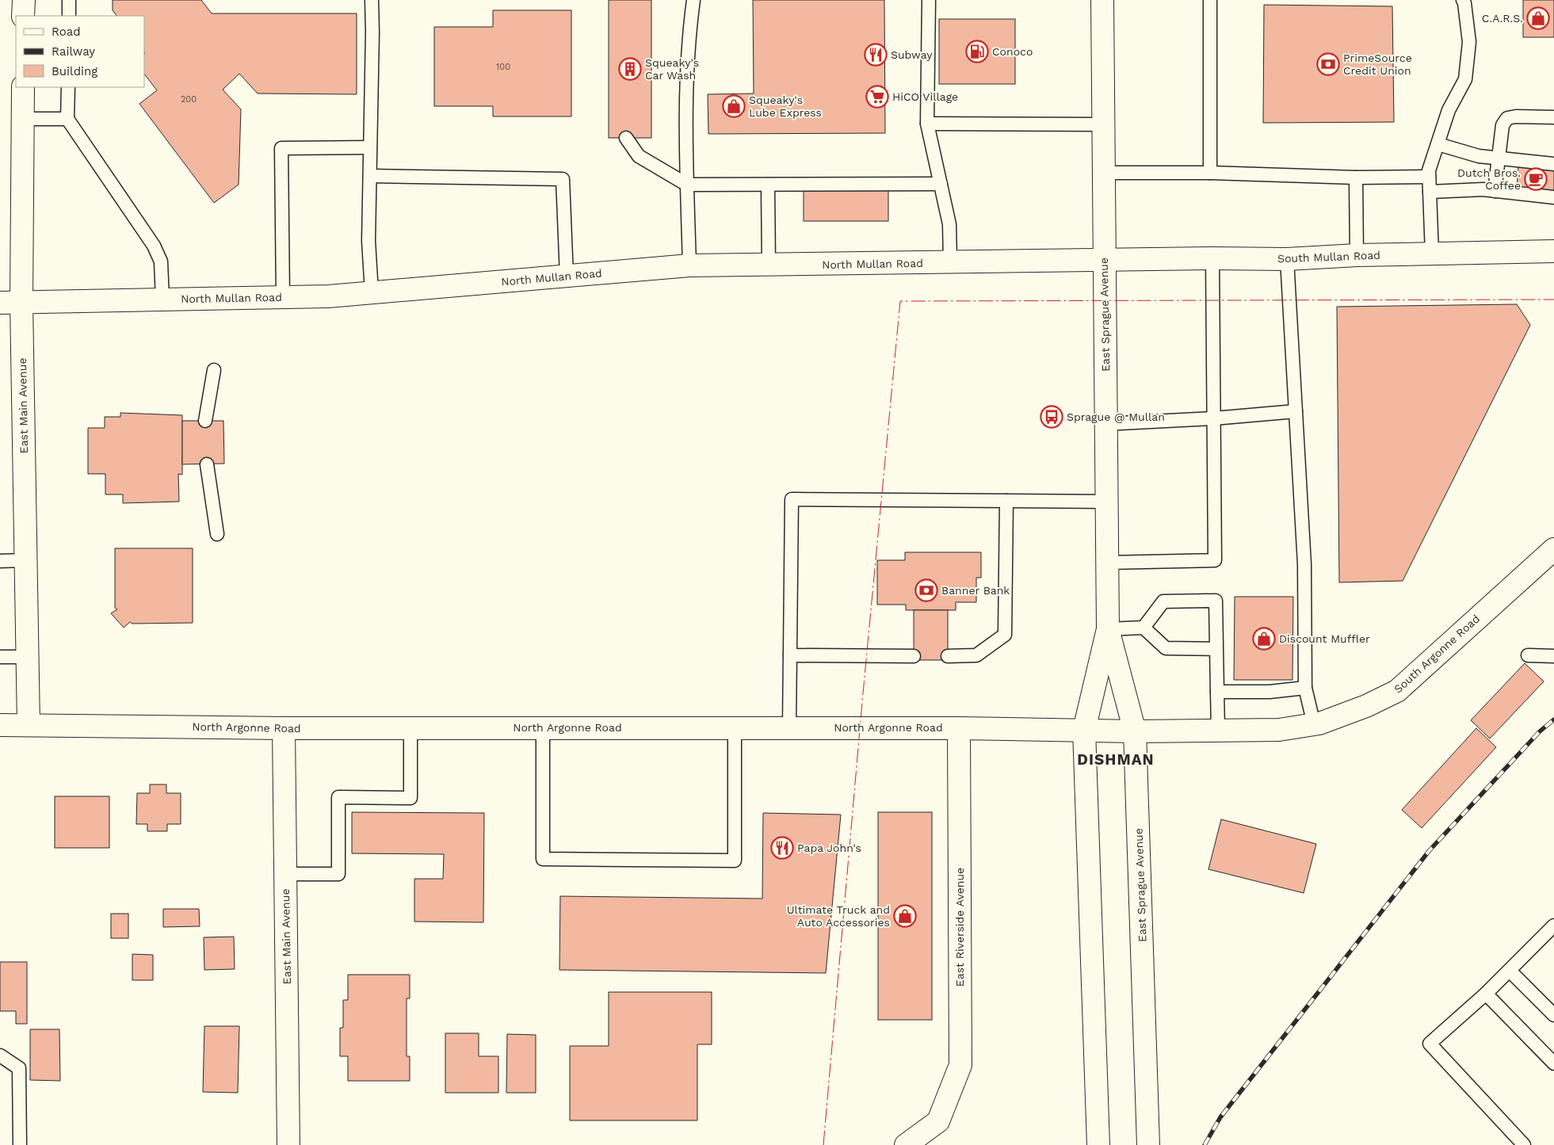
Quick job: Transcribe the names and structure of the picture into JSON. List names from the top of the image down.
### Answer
{
  "streets": {
    "main road": [
      "South Mullan Road",
      "North Mullan Road",
      "East Sprague Avenue",
      "East Main Avenue",
      "South Argonne Road",
      "North Argonne Road",
      "East Riverside Avenue"
    ]
  },
  "crossings": [
    ["South Mullan Road", "North Mullan Road"],
    ["South Mullan Road", "East Sprague Avenue"],
    ["North Mullan Road", "East Sprague Avenue"],
    ["North Mullan Road", "East Main Avenue"],
    ["East Sprague Avenue", "South Argonne Road"],
    ["East Sprague Avenue", "North Argonne Road"],
    ["East Main Avenue", "North Argonne Road"],
    ["South Argonne Road", "North Argonne Road"],
    ["North Argonne Road", "East Riverside Avenue"]
  ],
  "districts": ["DISHMAN"],
  "places": {
    "shop": [
      "C.A.R.S.",
      "Squeaky's Lube Express",
      "Discount Muffler",
      "Ultimate Truck and Auto Accessories"
    ],
    "fuel station": ["Conoco"],
    "restaurant": ["Subway", "Papa John's"],
    "bank": ["PrimeSource Credit Union", "Banner Bank"],
    "building": ["Squeaky's Car Wash"],
    "supermarket": ["HiCO Village"],
    "cafe": ["Dutch Bros. Coffee"],
    "bus stop": ["Sprague @ Mullan"]
  },
  "house_numbers": ["100", "200"],
  "legend": ["Road", "Railway", "Building"]
}
